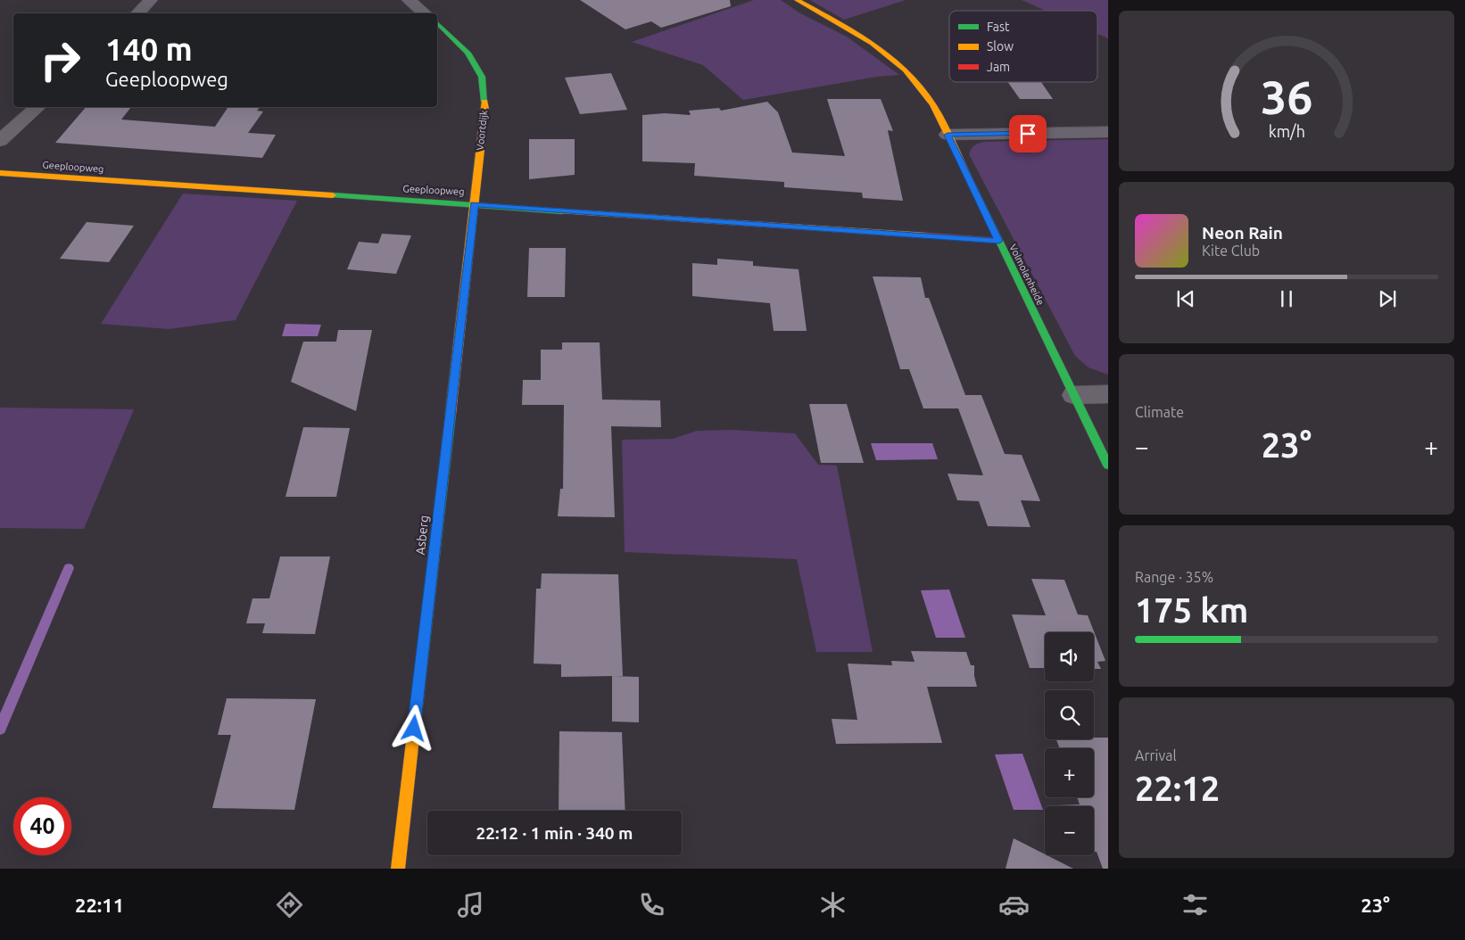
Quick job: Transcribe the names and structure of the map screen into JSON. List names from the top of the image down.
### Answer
{
  "streets": {
    "street": [
      "Voortdijk",
      "Geeploopweg",
      "Volmolenheide",
      "Asberg"
    ]
  },
  "crossings": [
    ["Voortdijk", "Geeploopweg"],
    ["Voortdijk", "Asberg"],
    ["Geeploopweg", "Volmolenheide"],
    ["Geeploopweg", "Asberg"]
  ],
  "legend": ["Fast", "Slow", "Jam"],
  "page": {
    "turn": ["140 m", "Geeploopweg"],
    "song": ["Neon Rain", "Kite Club"],
    "tile": [
      "Climate",
      ["Range · 35%", "175 km"],
      ["Arrival", "22:12"]
    ],
    "heat": ["−", "23°", "+"],
    "map_buttons": ["+", "−"],
    "limit": "40",
    "trip": "22:12 · 1 min · 340 m",
    "tabs": ["22:11", "23°"],
    "gauge": ["36", "km/h"]
  }
}
